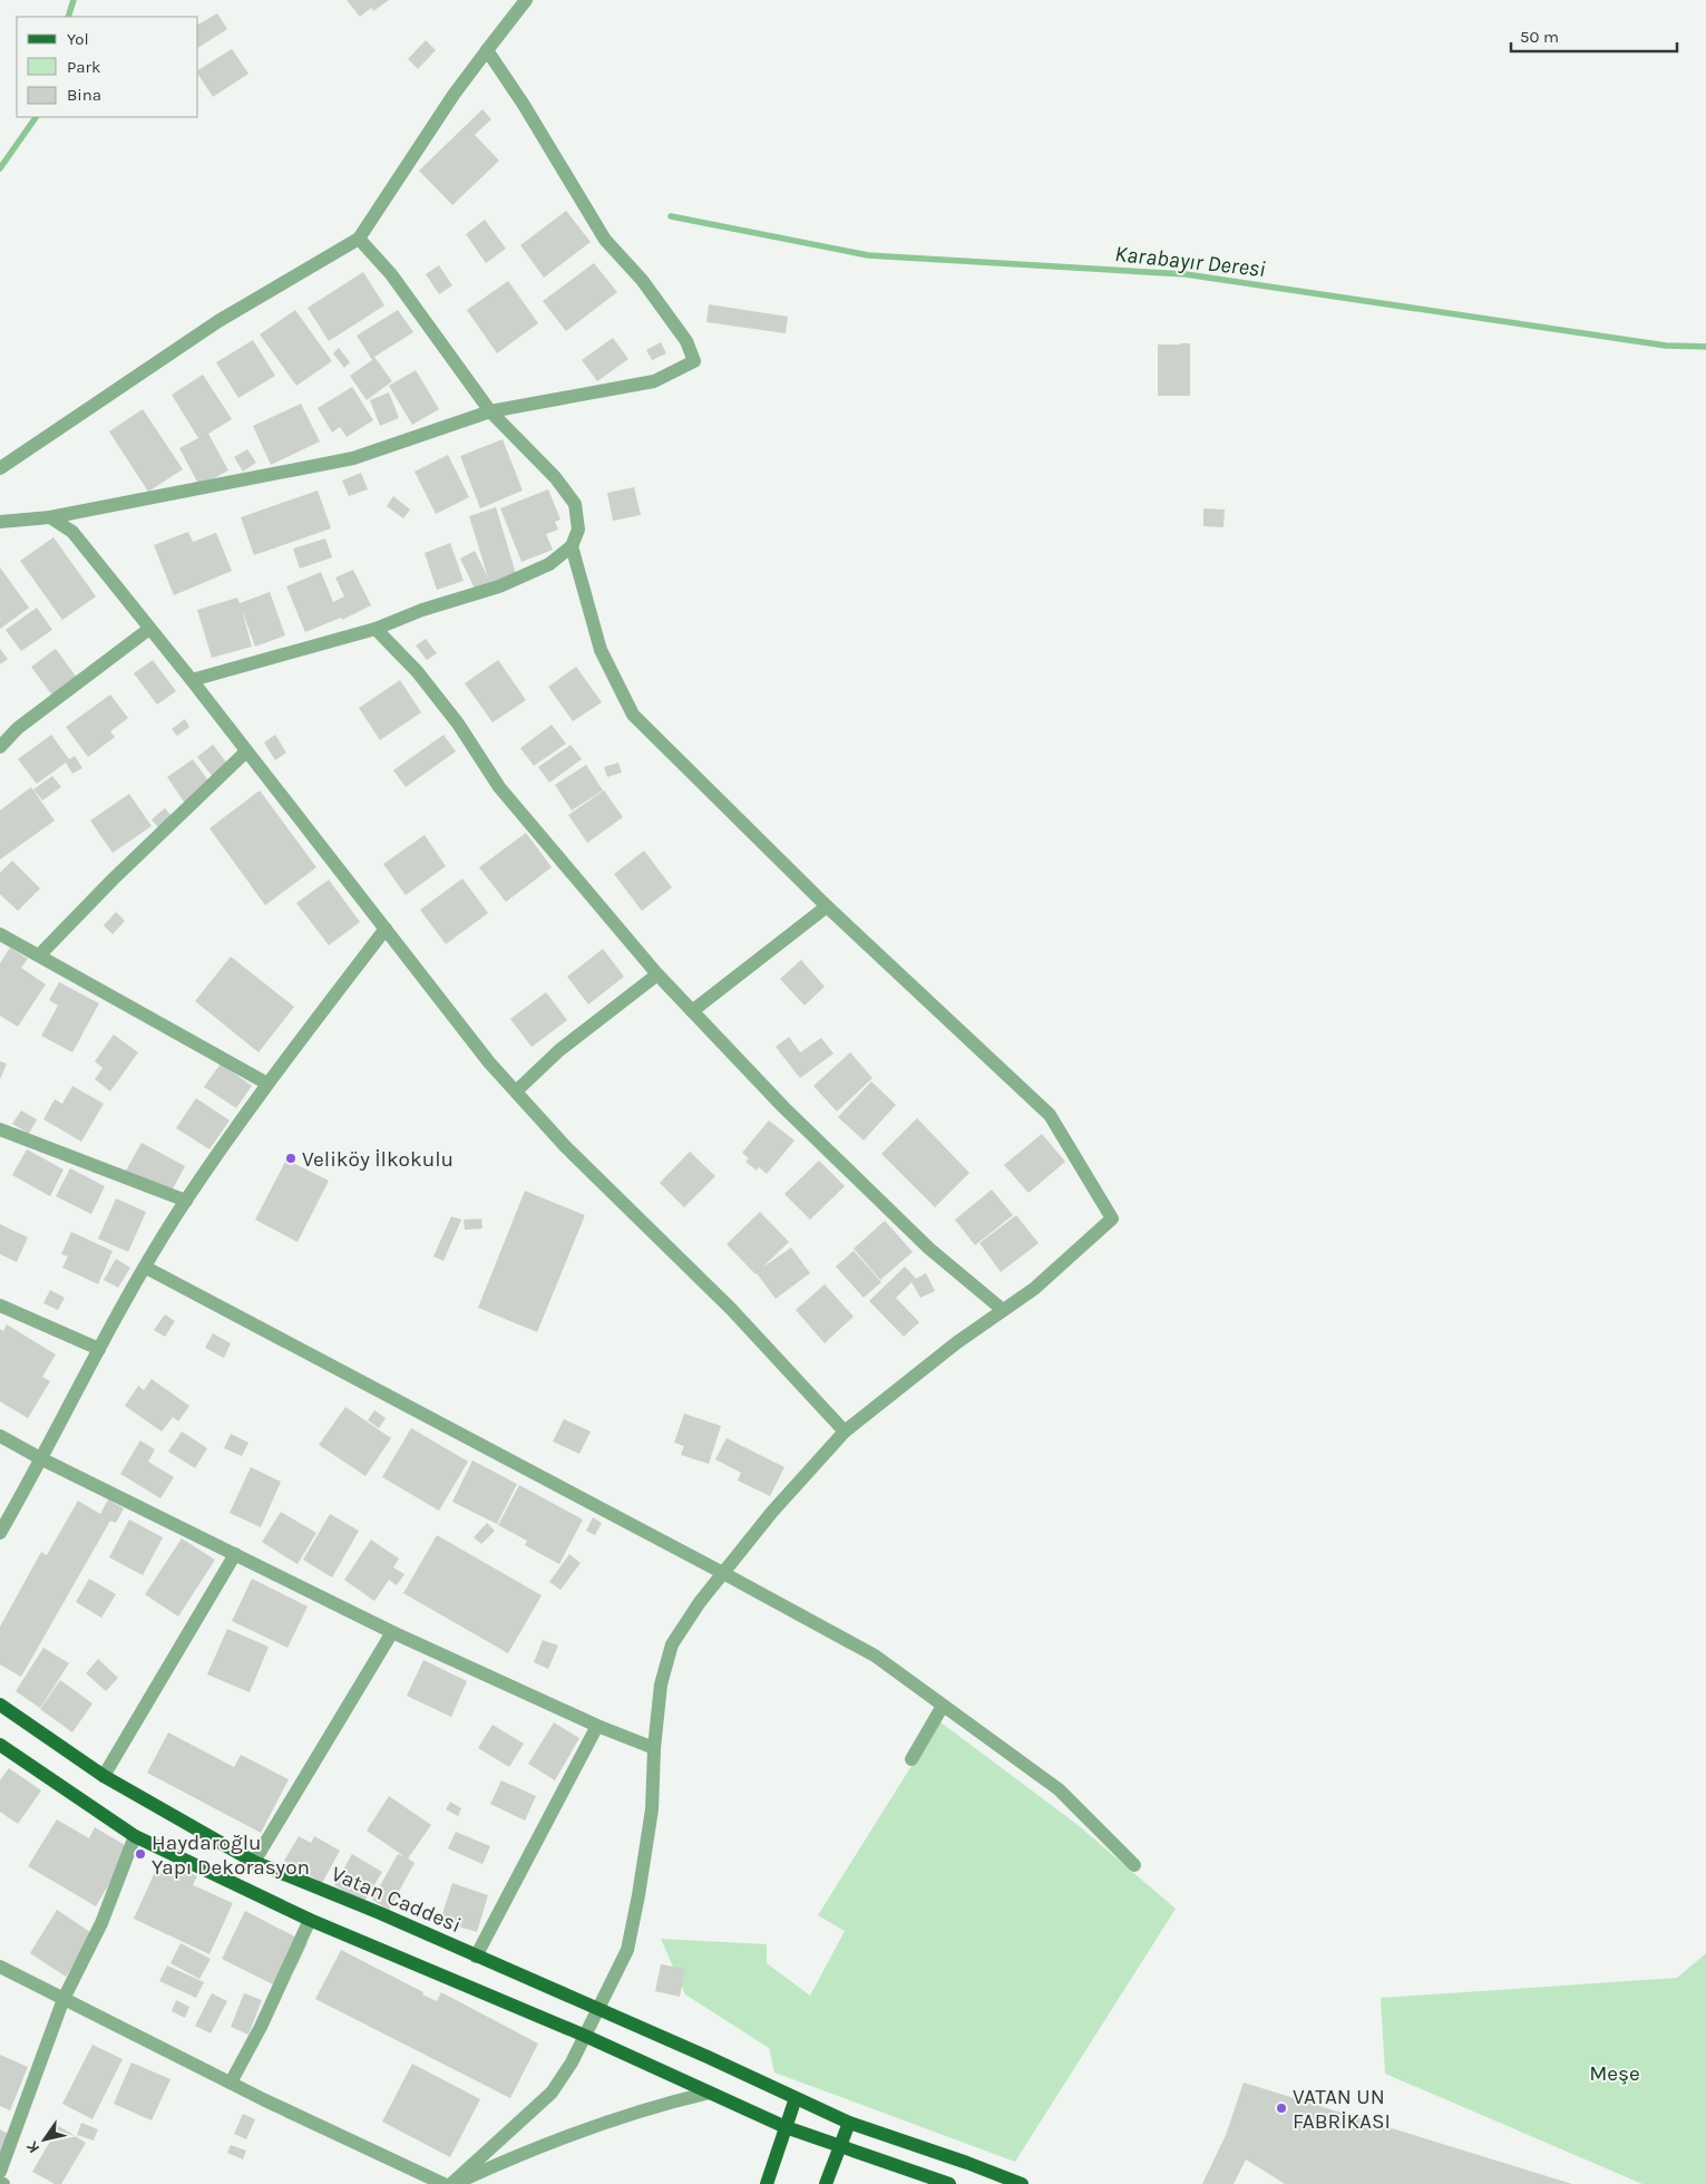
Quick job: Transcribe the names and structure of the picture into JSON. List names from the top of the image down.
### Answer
{
  "streets": {
    "main road": ["Vatan Caddesi"]
  },
  "water": ["Karabayır Deresi"],
  "parks": ["Meşe"],
  "places": ["Veliköy İlkokulu", "Haydaroğlu Yapı Dekorasyon", "VATAN UN FABRİKASI"],
  "legend": ["Yol", "Park", "Bina"],
  "scale_bar": "50 m",
  "north": "bottom left"
}
